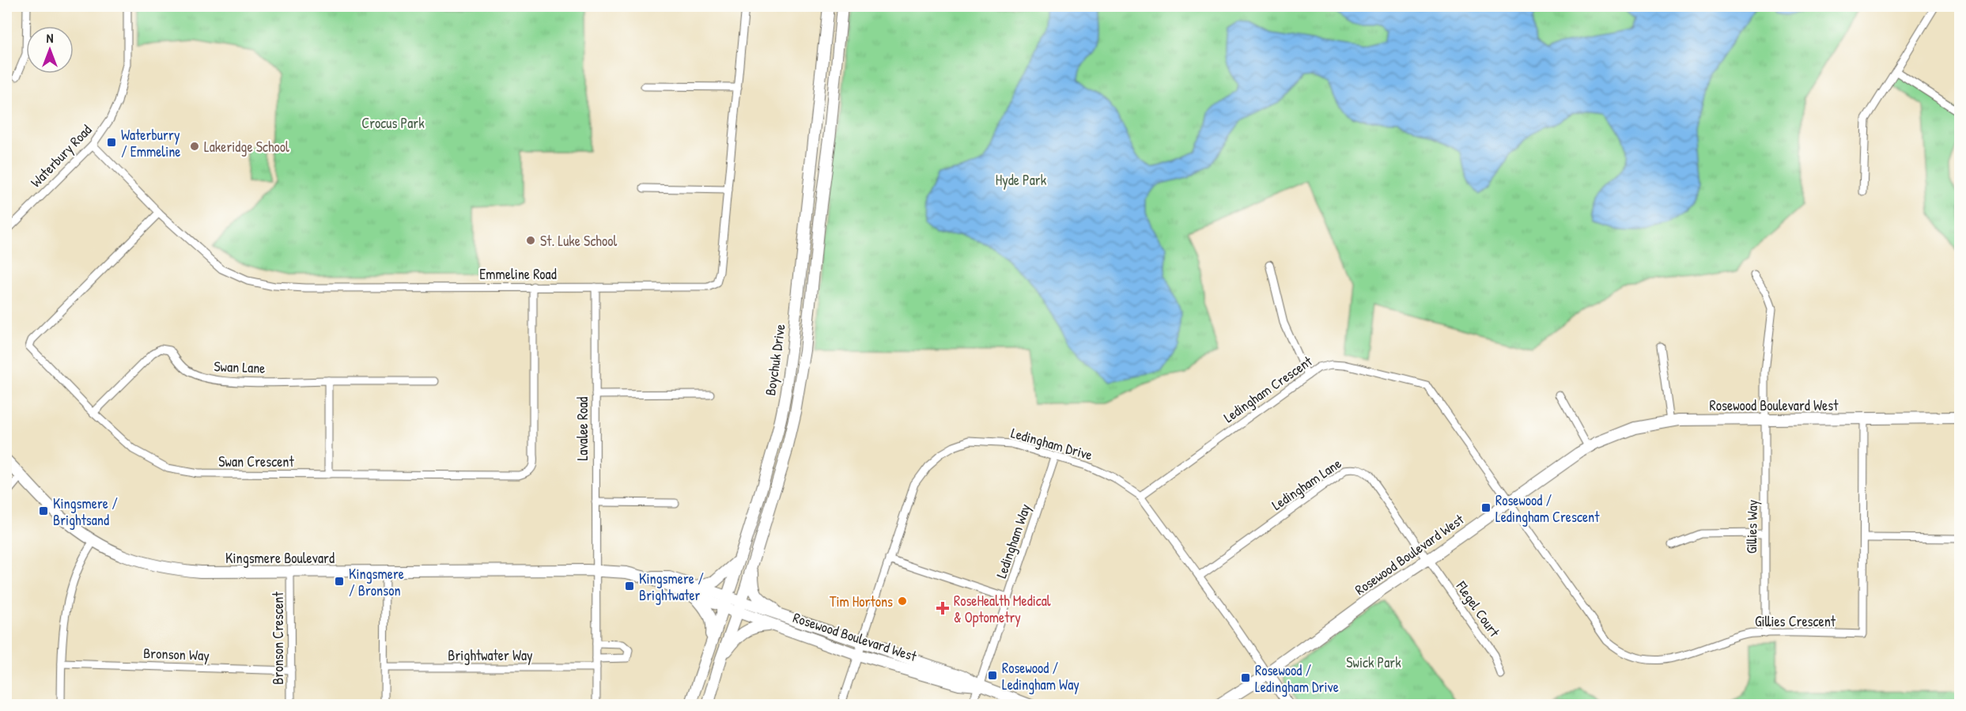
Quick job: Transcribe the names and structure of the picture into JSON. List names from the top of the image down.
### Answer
{
  "streets": {
    "street": [
      "Waterbury Road",
      "Emmeline Road",
      "Boychuk Drive",
      "Swan Lane",
      "Ledingham Crescent",
      "Rosewood Boulevard West",
      "Lavalee Road",
      "Ledingham Drive",
      "Swan Crescent",
      "Ledingham Lane",
      "Gillies Way",
      "Ledingham Way",
      "Kingsmere Boulevard",
      "Flegel Court",
      "Gillies Crescent",
      "Bronson Crescent",
      "Bronson Way",
      "Brightwater Way"
    ]
  },
  "crossings": [
    ["Waterbury Road", "Emmeline Road"],
    ["Emmeline Road", "Lavalee Road"],
    ["Emmeline Road", "Swan Crescent"],
    ["Boychuk Drive", "Rosewood Boulevard West"],
    ["Boychuk Drive", "Kingsmere Boulevard"],
    ["Swan Lane", "Swan Crescent"],
    ["Ledingham Crescent", "Rosewood Boulevard West"],
    ["Ledingham Crescent", "Ledingham Drive"],
    ["Ledingham Crescent", "Gillies Crescent"],
    ["Rosewood Boulevard West", "Ledingham Drive"],
    ["Rosewood Boulevard West", "Ledingham Lane"],
    ["Rosewood Boulevard West", "Gillies Way"],
    ["Rosewood Boulevard West", "Ledingham Way"],
    ["Rosewood Boulevard West", "Kingsmere Boulevard"],
    ["Rosewood Boulevard West", "Flegel Court"],
    ["Rosewood Boulevard West", "Gillies Crescent"],
    ["Lavalee Road", "Kingsmere Boulevard"],
    ["Lavalee Road", "Brightwater Way"],
    ["Ledingham Drive", "Ledingham Lane"],
    ["Ledingham Drive", "Ledingham Way"],
    ["Ledingham Lane", "Flegel Court"],
    ["Gillies Way", "Gillies Crescent"],
    ["Kingsmere Boulevard", "Bronson Crescent"],
    ["Bronson Crescent", "Bronson Way"]
  ],
  "parks": ["Crocus Park", "Hyde Park", "Swick Park"],
  "places": {
    "transit": [
      "Waterburry / Emmeline",
      "Rosewood / Ledingham Crescent",
      "Kingsmere / Brightsand",
      "Kingsmere / Bronson",
      "Kingsmere / Brightwater",
      "Rosewood / Ledingham Way",
      "Rosewood / Ledingham Drive"
    ],
    "other": ["Lakeridge School", "St. Luke School", "Tim Hortons"],
    "health": ["RoseHealth Medical & Optometry"]
  },
  "north": "top"
}
